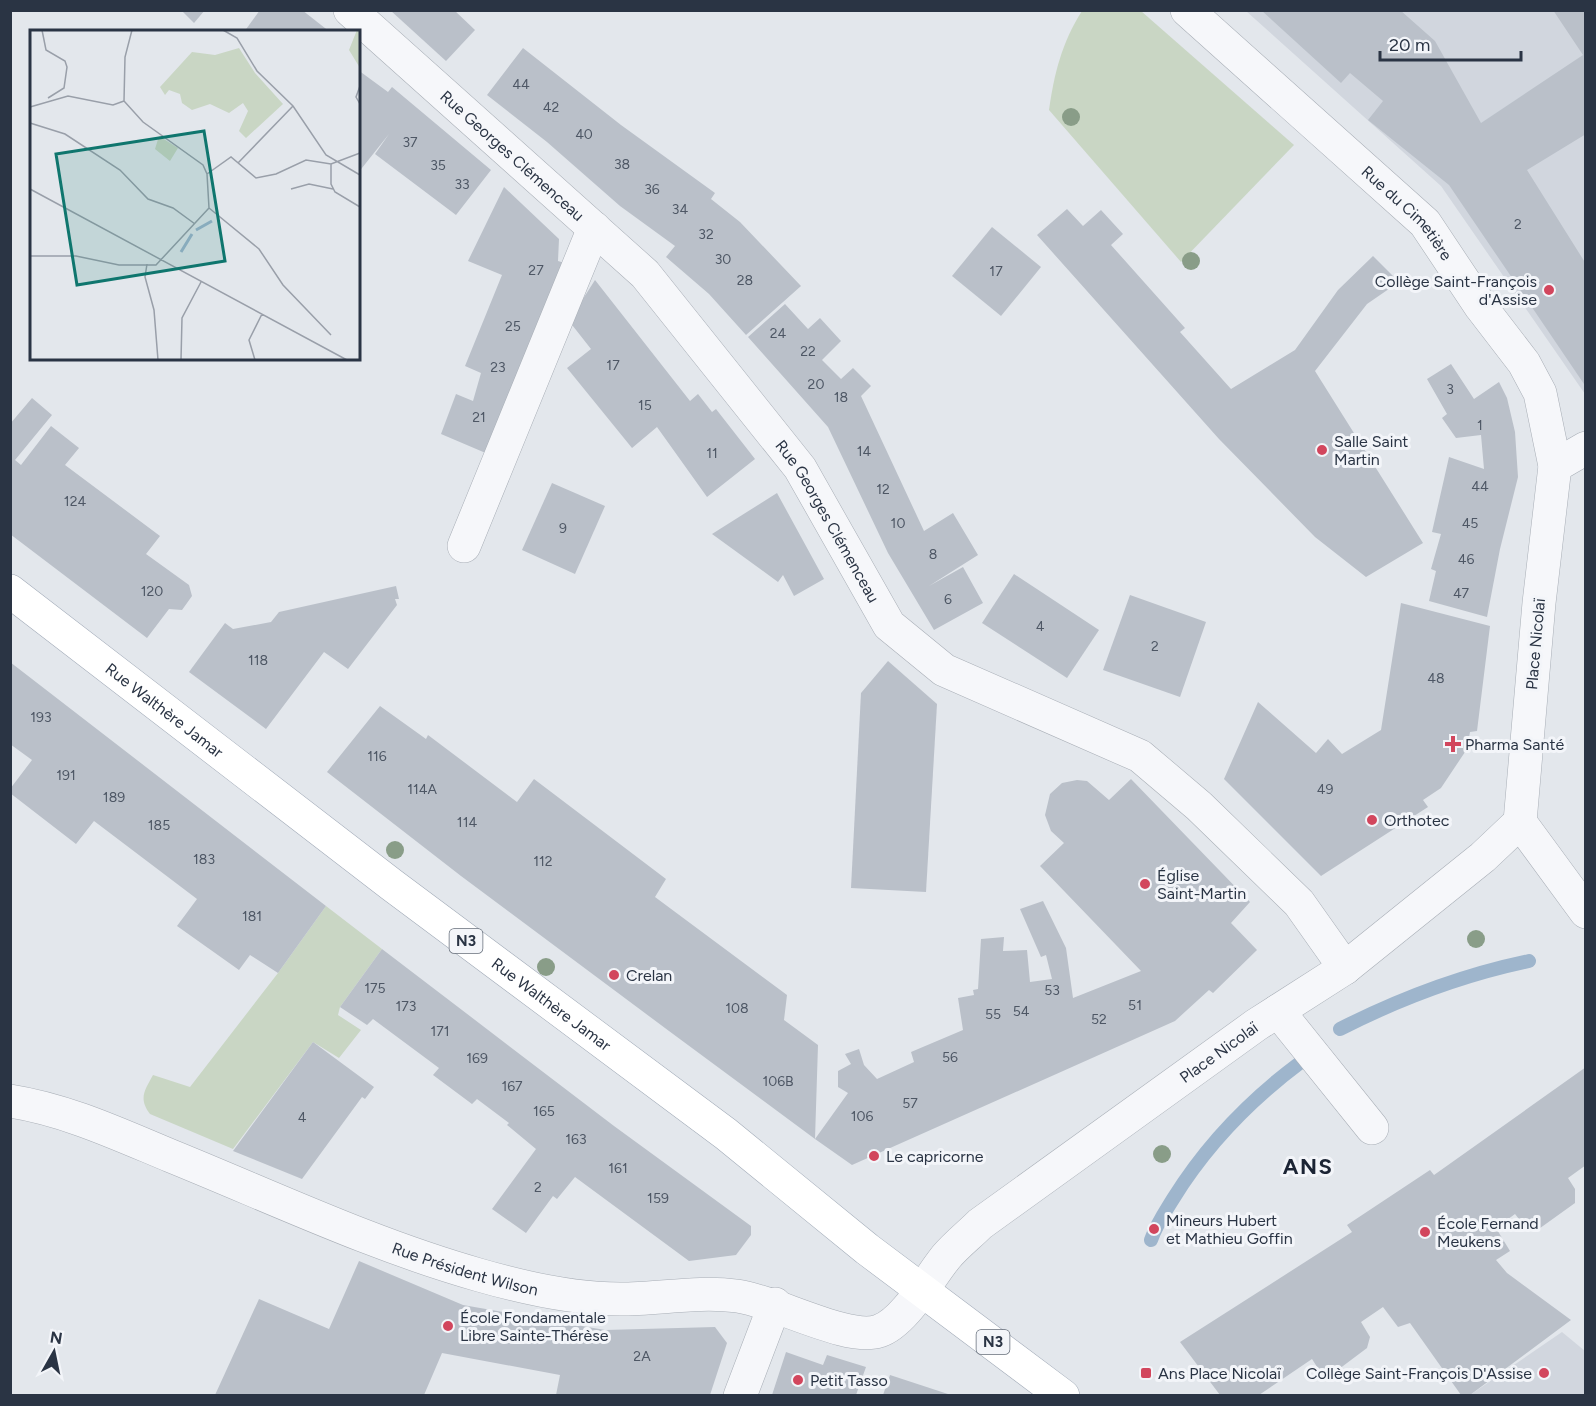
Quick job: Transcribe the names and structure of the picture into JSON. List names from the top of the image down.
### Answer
{
  "streets": {
    "main road": ["Rue Walthère Jamar", "N3"],
    "street": [
      "Rue Georges Clémenceau",
      "Rue du Cimetière",
      "Place Nicolaï",
      "Rue Président Wilson"
    ]
  },
  "crossings": [
    ["Rue Georges Clémenceau", "Place Nicolaï"],
    ["Rue du Cimetière", "Place Nicolaï"],
    ["Place Nicolaï", "Rue Walthère Jamar"],
    ["Place Nicolaï", "Rue Président Wilson"],
    ["Rue Walthère Jamar", "Rue Président Wilson"]
  ],
  "districts": ["ANS"],
  "places": {
    "other": [
      "Collège Saint-François d'Assise",
      "Salle Saint Martin",
      "Orthotec",
      "Église Saint-Martin",
      "Crelan",
      "Le capricorne",
      "Mineurs Hubert et Mathieu Goffin",
      "École Fernand Meukens",
      "École Fondamentale Libre Sainte-Thérèse",
      "Collège Saint-François D'Assise",
      "Petit Tasso"
    ],
    "health": ["Pharma Santé"],
    "transit": ["Ans Place Nicolaï"]
  },
  "house_numbers": [
    "44",
    "42",
    "40",
    "37",
    "38",
    "35",
    "33",
    "36",
    "34",
    "2",
    "32",
    "30",
    "27",
    "17",
    "28",
    "25",
    "24",
    "22",
    "17",
    "23",
    "20",
    "3",
    "18",
    "15",
    "21",
    "1",
    "14",
    "11",
    "44",
    "12",
    "124",
    "10",
    "45",
    "9",
    "8",
    "46",
    "120",
    "47",
    "6",
    "4",
    "2",
    "118",
    "48",
    "193",
    "116",
    "191",
    "114A",
    "49",
    "189",
    "114",
    "185",
    "183",
    "112",
    "181",
    "175",
    "53",
    "51",
    "173",
    "108",
    "54",
    "55",
    "52",
    "171",
    "56",
    "169",
    "106B",
    "167",
    "57",
    "165",
    "106",
    "4",
    "163",
    "161",
    "2",
    "159",
    "2A"
  ],
  "scale_bar": "20 m",
  "north": "top"
}
